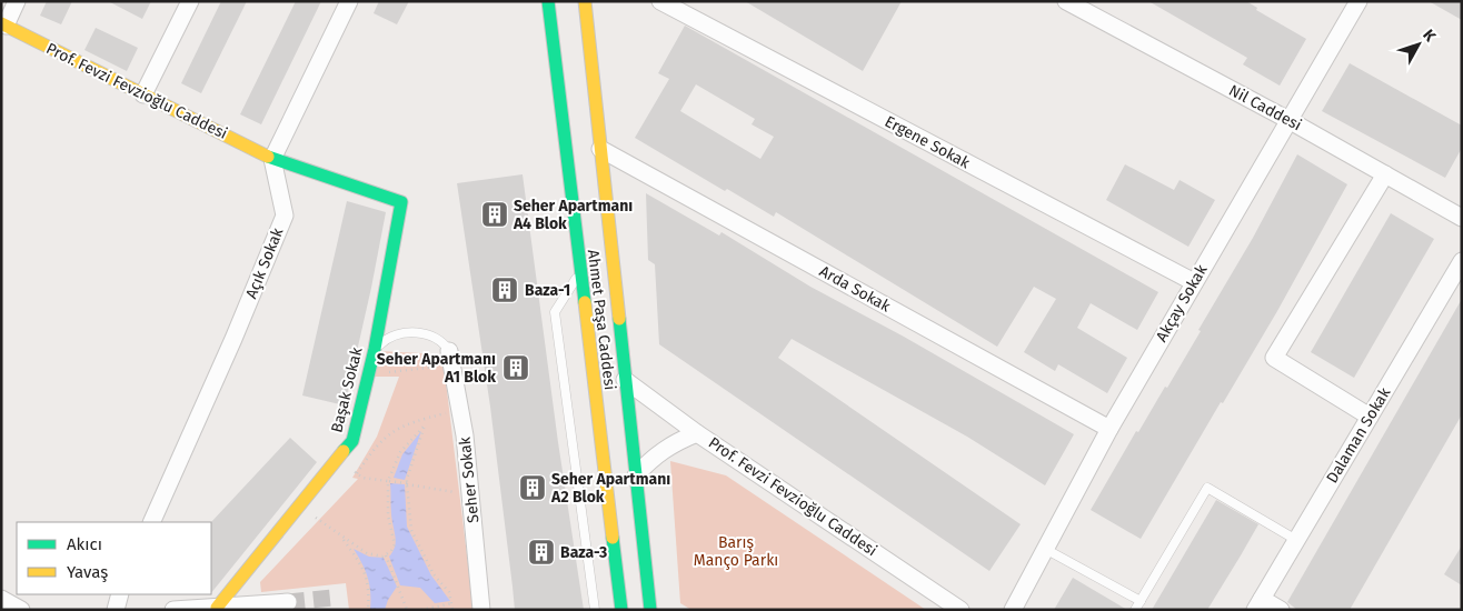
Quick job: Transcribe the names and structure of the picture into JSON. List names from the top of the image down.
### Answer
{
  "streets": {
    "street": [
      "Prof. Fevzi Fevzioğlu Caddesi",
      "Nil Caddesi",
      "Ergene Sokak",
      "Açık Sokak",
      "Arda Sokak",
      "Akçay Sokak",
      "Ahmet Paşa Caddesi",
      "Başak Sokak",
      "Dalaman Sokak",
      "Seher Sokak"
    ]
  },
  "crossings": [
    ["Prof. Fevzi Fevzioğlu Caddesi", "Açık Sokak"],
    ["Prof. Fevzi Fevzioğlu Caddesi", "Ahmet Paşa Caddesi"],
    ["Prof. Fevzi Fevzioğlu Caddesi", "Başak Sokak"],
    ["Nil Caddesi", "Akçay Sokak"],
    ["Ergene Sokak", "Akçay Sokak"],
    ["Açık Sokak", "Başak Sokak"],
    ["Arda Sokak", "Akçay Sokak"],
    ["Arda Sokak", "Ahmet Paşa Caddesi"]
  ],
  "parks": ["Barış Manço Parkı"],
  "places": {
    "building": [
      "Seher Apartmanı A4 Blok",
      "Baza-1",
      "Seher Apartmanı A1 Blok",
      "Seher Apartmanı A2 Blok",
      "Baza-3"
    ]
  },
  "legend": ["Akıcı", "Yavaş"],
  "north": "top right"
}
